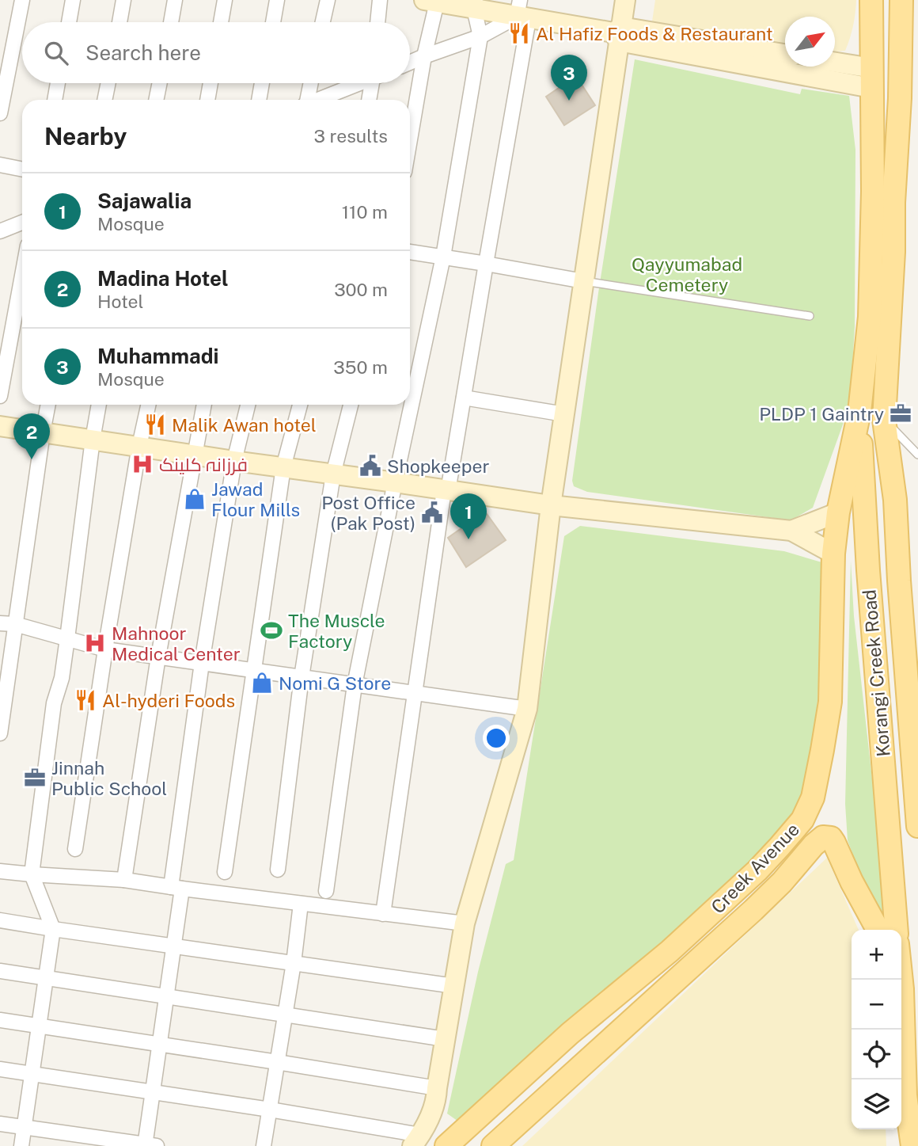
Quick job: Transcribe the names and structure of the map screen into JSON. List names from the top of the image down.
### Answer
{
  "streets": {
    "main road": ["Korangi Creek Road", "Creek Avenue"]
  },
  "crossings": [
    ["Korangi Creek Road", "Creek Avenue"]
  ],
  "parks": ["Qayyumabad Cemetery"],
  "places": {
    "restaurant": ["Al Hafiz Foods & Restaurant", "Malik Awan hotel", "Al-hyderi Foods"],
    "office": ["PLDP 1 Gaintry", "Jinnah Public School"],
    "hospital": ["فرزانہ کلینک", "Mahnoor Medical Center"],
    "public building": ["Shopkeeper", "Post Office (Pak Post)"],
    "shop": ["Jawad Flour Mills", "Nomi G Store"],
    "sports": ["The Muscle Factory"]
  },
  "north": "top right",
  "page": {
    "search": "Search here",
    "pins": ["3", "2", "1"],
    "heading": ["Nearby", "3 results"],
    "list": [
      {
        "mark": "1",
        "name": "Sajawalia",
        "note": "Mosque",
        "value": "110 m"
      },
      {
        "mark": "2",
        "name": "Madina Hotel",
        "note": "Hotel",
        "value": "300 m"
      },
      {
        "mark": "3",
        "name": "Muhammadi",
        "note": "Mosque",
        "value": "350 m"
      }
    ],
    "map_buttons": ["+", "−"]
  }
}
